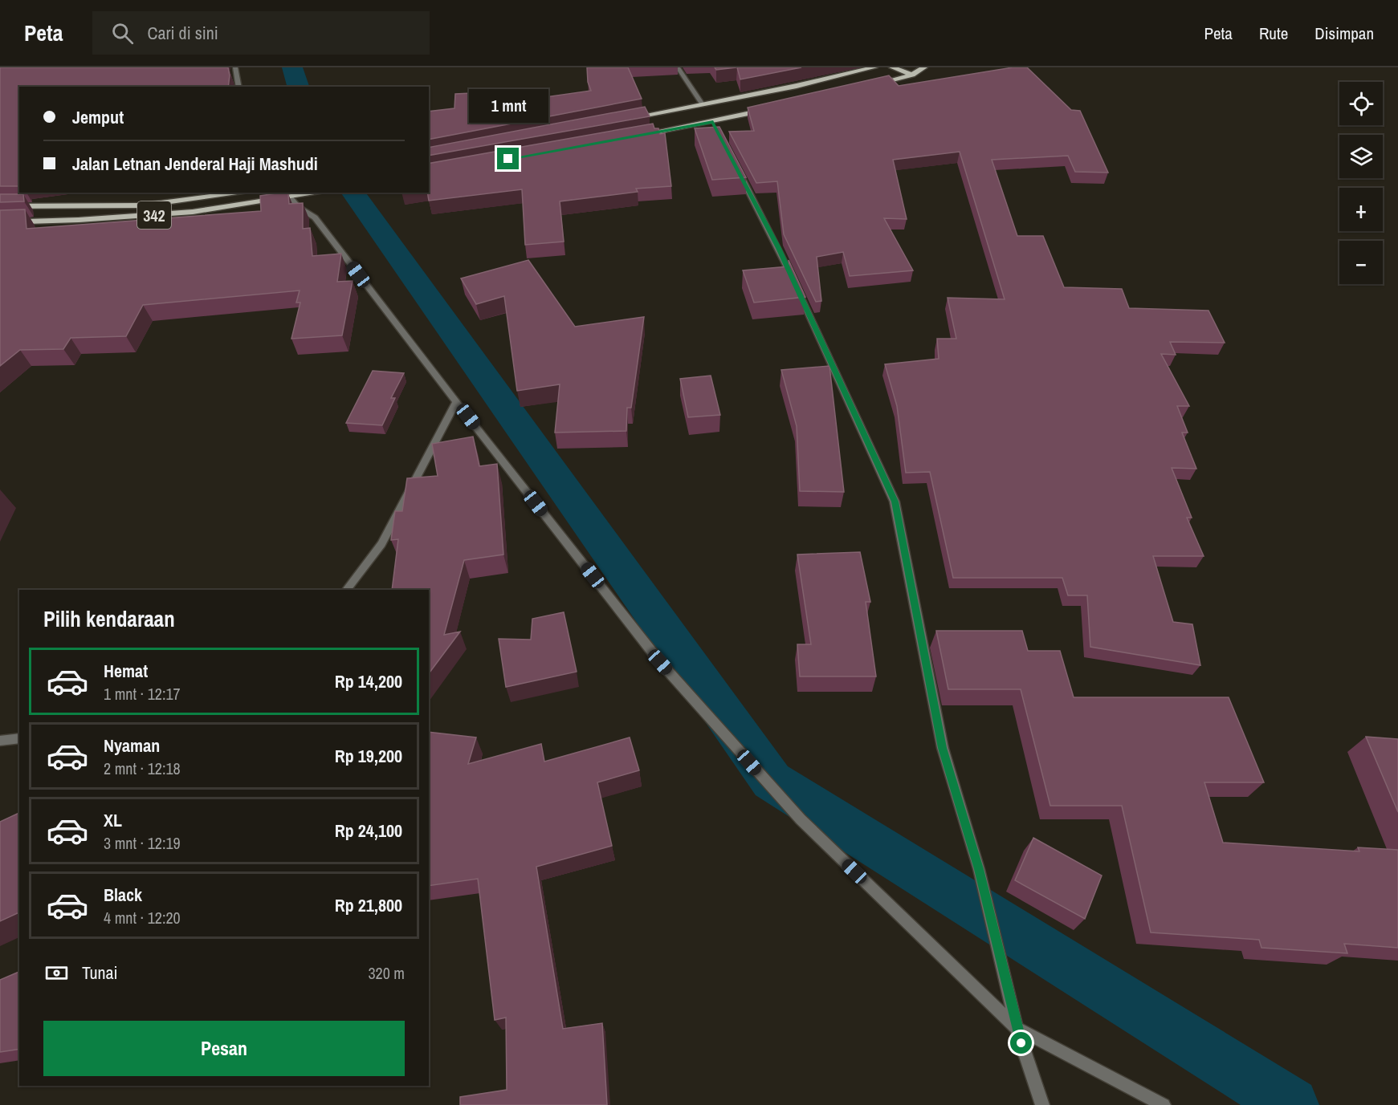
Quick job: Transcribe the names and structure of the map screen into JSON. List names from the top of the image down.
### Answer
{
  "streets": {
    "main road": ["342"]
  },
  "page": {
    "header": "Peta",
    "search": "Cari di sini",
    "nav": ["Peta", "Rute", "Disimpan"],
    "map_buttons": ["+", "−"],
    "banner": ["Jemput", "Jalan Letnan Jenderal Haji Mashudi"],
    "bubble": "1 mnt",
    "heading": "Pilih kendaraan",
    "list": [
      {
        "name": "Hemat",
        "note": "1 mnt · 12:17",
        "value": "Rp 14,200"
      },
      {
        "name": "Nyaman",
        "note": "2 mnt · 12:18",
        "value": "Rp 19,200"
      },
      {
        "name": "XL",
        "note": "3 mnt · 12:19",
        "value": "Rp 24,100"
      },
      {
        "name": "Black",
        "note": "4 mnt · 12:20",
        "value": "Rp 21,800"
      }
    ],
    "pay": ["Tunai", "320 m"],
    "buttons": "Pesan"
  }
}
